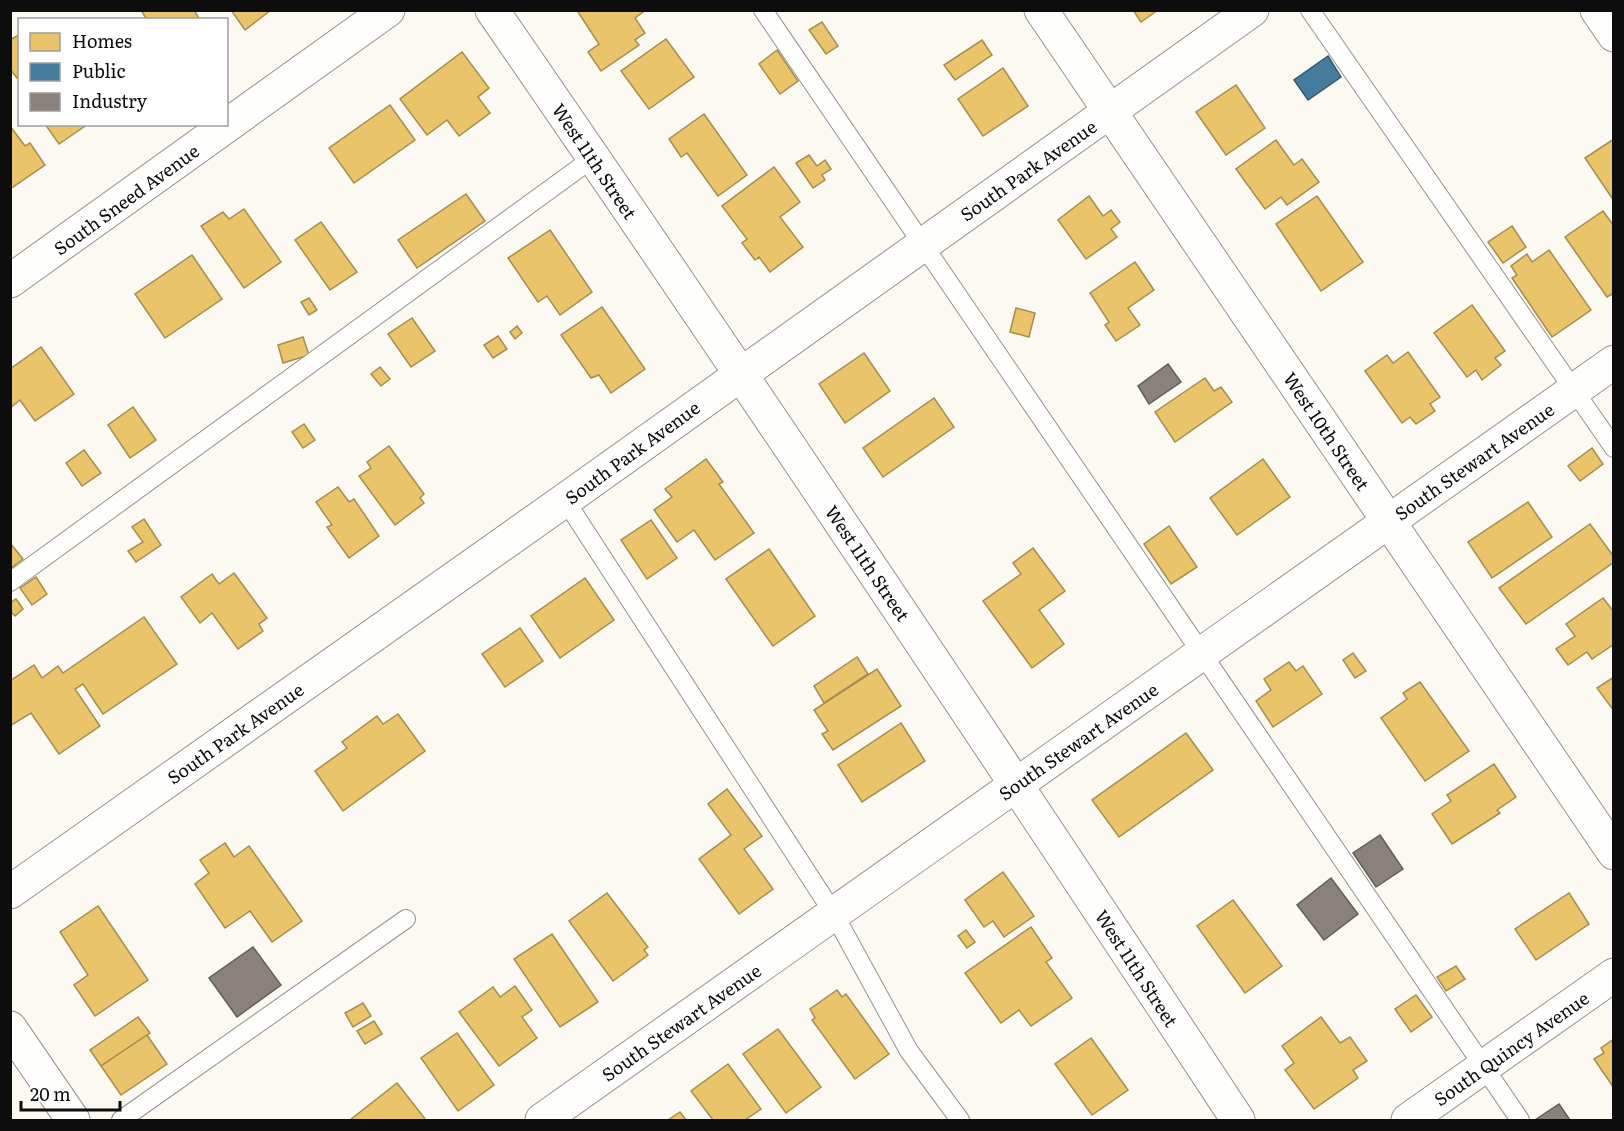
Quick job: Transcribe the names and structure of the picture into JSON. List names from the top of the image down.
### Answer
{
  "streets": {
    "street": [
      "West 11th Street",
      "South Park Avenue",
      "South Sneed Avenue",
      "West 10th Street",
      "South Stewart Avenue",
      "South Quincy Avenue"
    ]
  },
  "crossings": [
    ["West 11th Street", "South Park Avenue"],
    ["West 11th Street", "South Stewart Avenue"],
    ["South Park Avenue", "West 10th Street"],
    ["West 10th Street", "South Stewart Avenue"]
  ],
  "legend": ["Homes", "Public", "Industry"],
  "scale_bar": "20 m"
}
